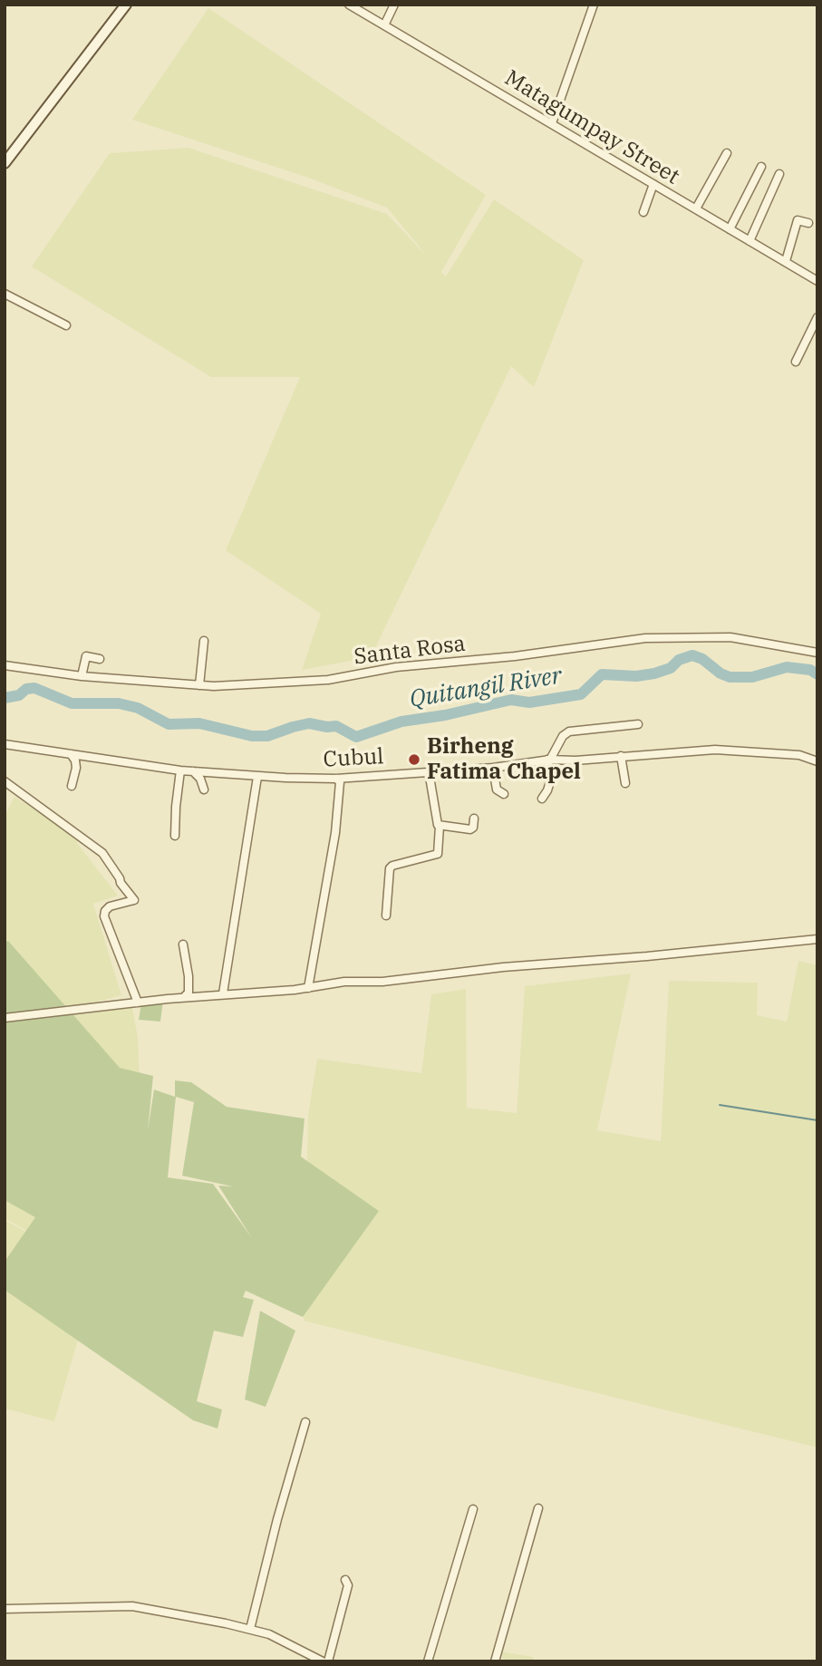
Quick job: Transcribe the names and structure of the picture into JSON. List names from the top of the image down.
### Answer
{
  "streets": {
    "street": ["Matagumpay Street", "Santa Rosa", "Cubul"]
  },
  "water": ["Quitangil River"],
  "places": ["Birheng Fatima Chapel"]
}
